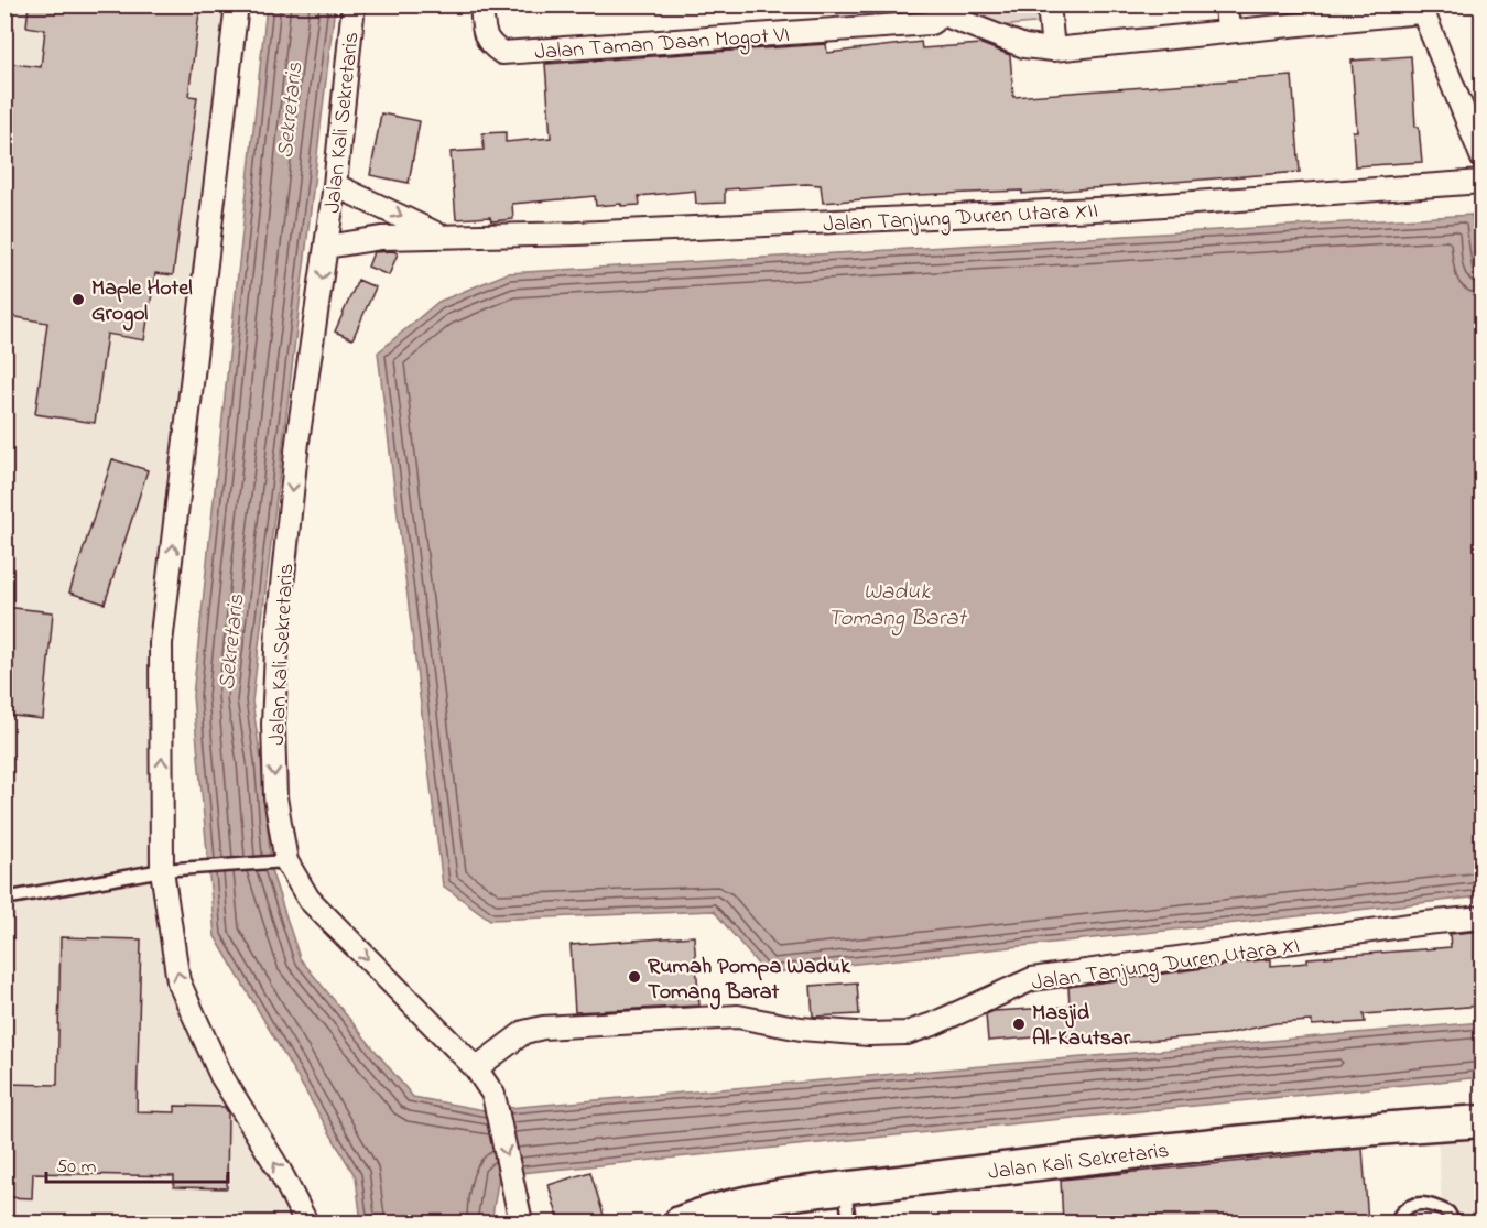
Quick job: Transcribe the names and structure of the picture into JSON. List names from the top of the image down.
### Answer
{
  "streets": {
    "street": [
      "Jalan Taman Daan Mogot VI",
      "Jalan Kali Sekretaris",
      "Jalan Tanjung Duren Utara XII",
      "Jalan Tanjung Duren Utara XI"
    ]
  },
  "crossings": [
    ["Jalan Kali Sekretaris", "Jalan Tanjung Duren Utara XII"],
    ["Jalan Kali Sekretaris", "Jalan Tanjung Duren Utara XI"]
  ],
  "water": ["Sekretaris", "Waduk Tomang Barat"],
  "places": ["Maple Hotel Grogol", "Rumah Pompa Waduk Tomang Barat", "Masjid Al-Kautsar"],
  "scale_bar": "50 m"
}
